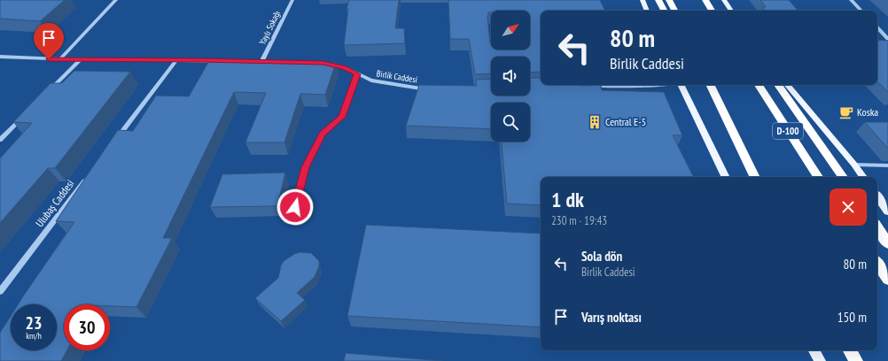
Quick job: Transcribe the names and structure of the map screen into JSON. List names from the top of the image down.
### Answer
{
  "streets": {
    "highway": ["D-100"],
    "street": ["Yaylı Sokağı", "Birlik Caddesi", "Ulubaş Caddesi"]
  },
  "places": {
    "cafe": ["Koska"],
    "building": ["Central E-5"]
  },
  "north": "top right",
  "page": {
    "turn": ["80 m", "Birlik Caddesi"],
    "heading": ["1 dk", "230 m · 19:43"],
    "list": [
      {
        "name": "Sola dön",
        "note": "Birlik Caddesi",
        "value": "80 m"
      },
      {
        "name": "Varış noktası",
        "value": "150 m"
      }
    ],
    "speed": "23 km/h",
    "limit": "30"
  }
}
